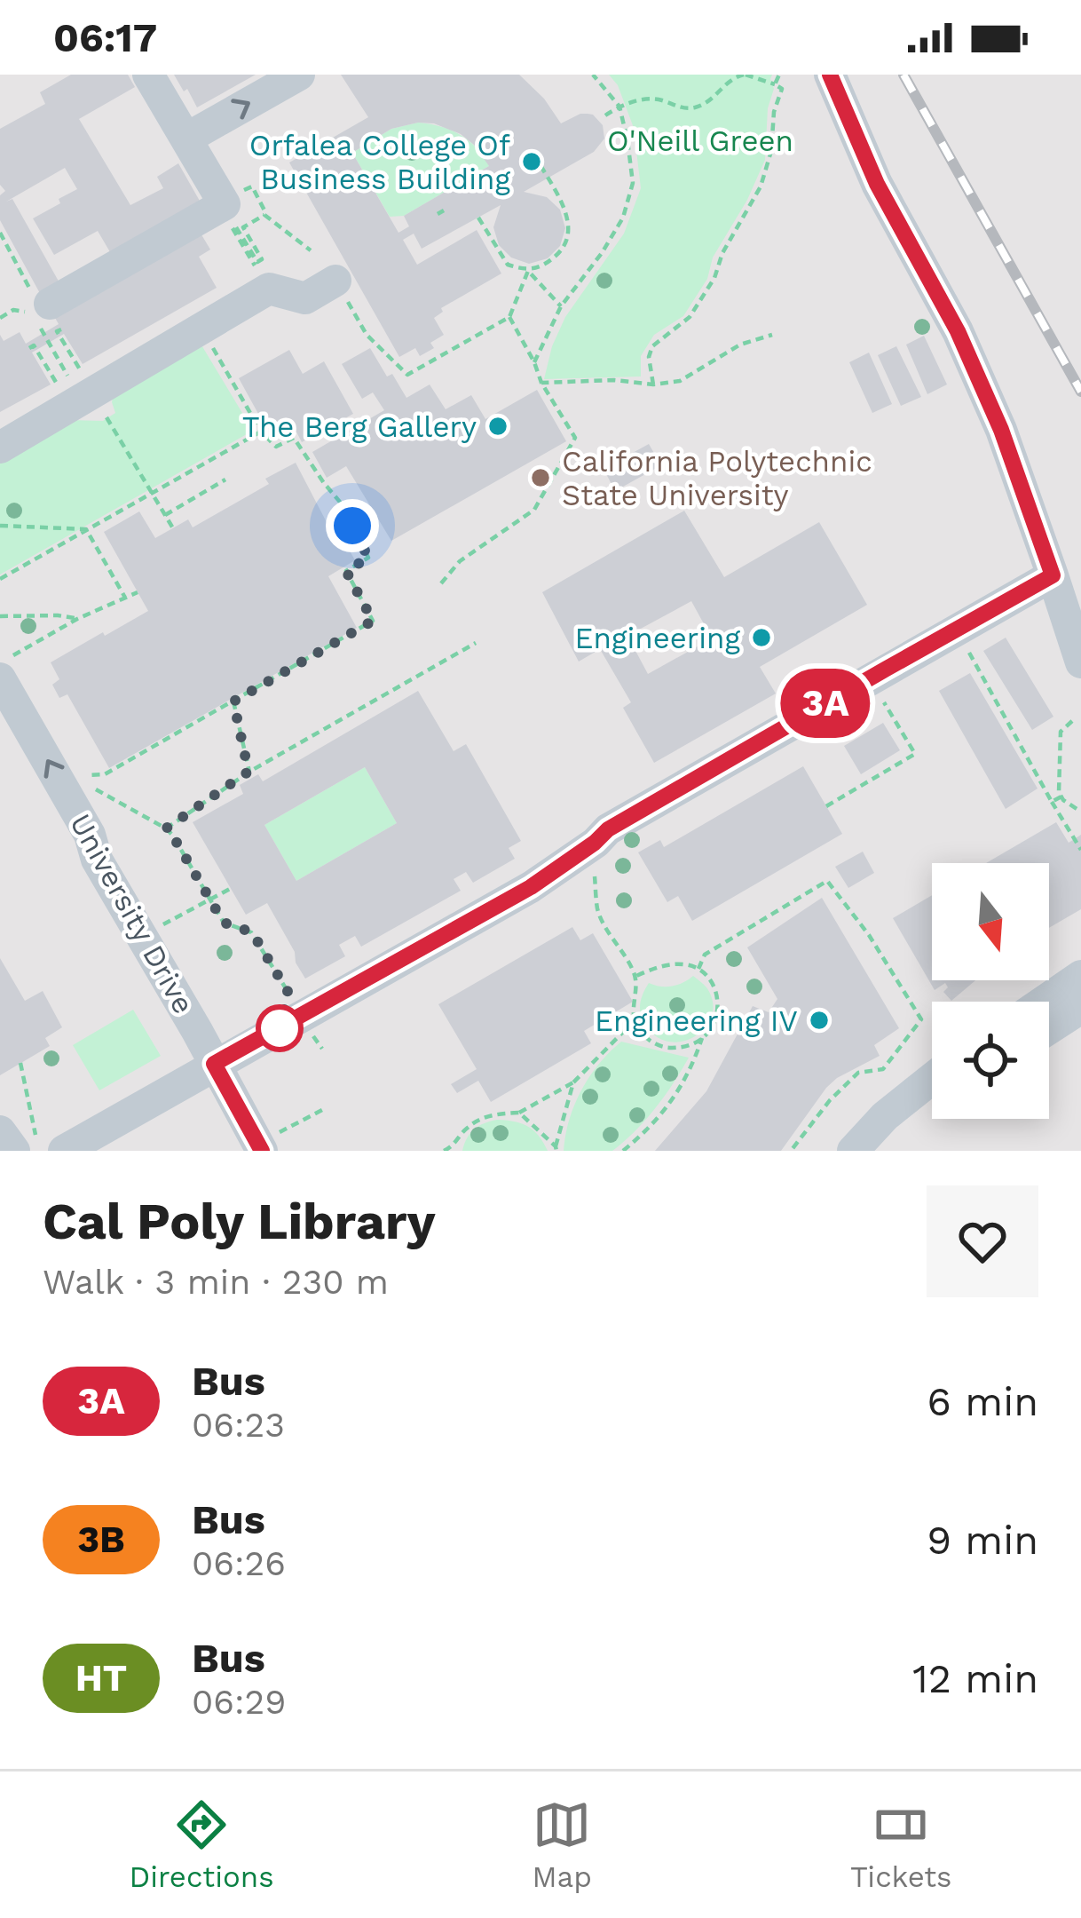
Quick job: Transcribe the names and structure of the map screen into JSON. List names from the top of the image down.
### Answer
{
  "streets": {
    "street": ["University Drive"]
  },
  "one_way": ["University Drive"],
  "parks": ["O'Neill Green"],
  "places": [
    "Orfalea College Of Business Building",
    "The Berg Gallery",
    "California Polytechnic State University",
    "Engineering",
    "Engineering IV"
  ],
  "lines": ["bus line 3A"],
  "north": "bottom",
  "page": {
    "status": "06:17",
    "on_map": "3A",
    "heading": ["Cal Poly Library", "Walk · 3 min · 230 m"],
    "list": [
      {
        "mark": "3A",
        "name": "Bus",
        "note": "06:23",
        "value": "6 min"
      },
      {
        "mark": "3B",
        "name": "Bus",
        "note": "06:26",
        "value": "9 min"
      },
      {
        "mark": "HT",
        "name": "Bus",
        "note": "06:29",
        "value": "12 min"
      }
    ],
    "tabs": ["Directions", "Map", "Tickets"]
  }
}
